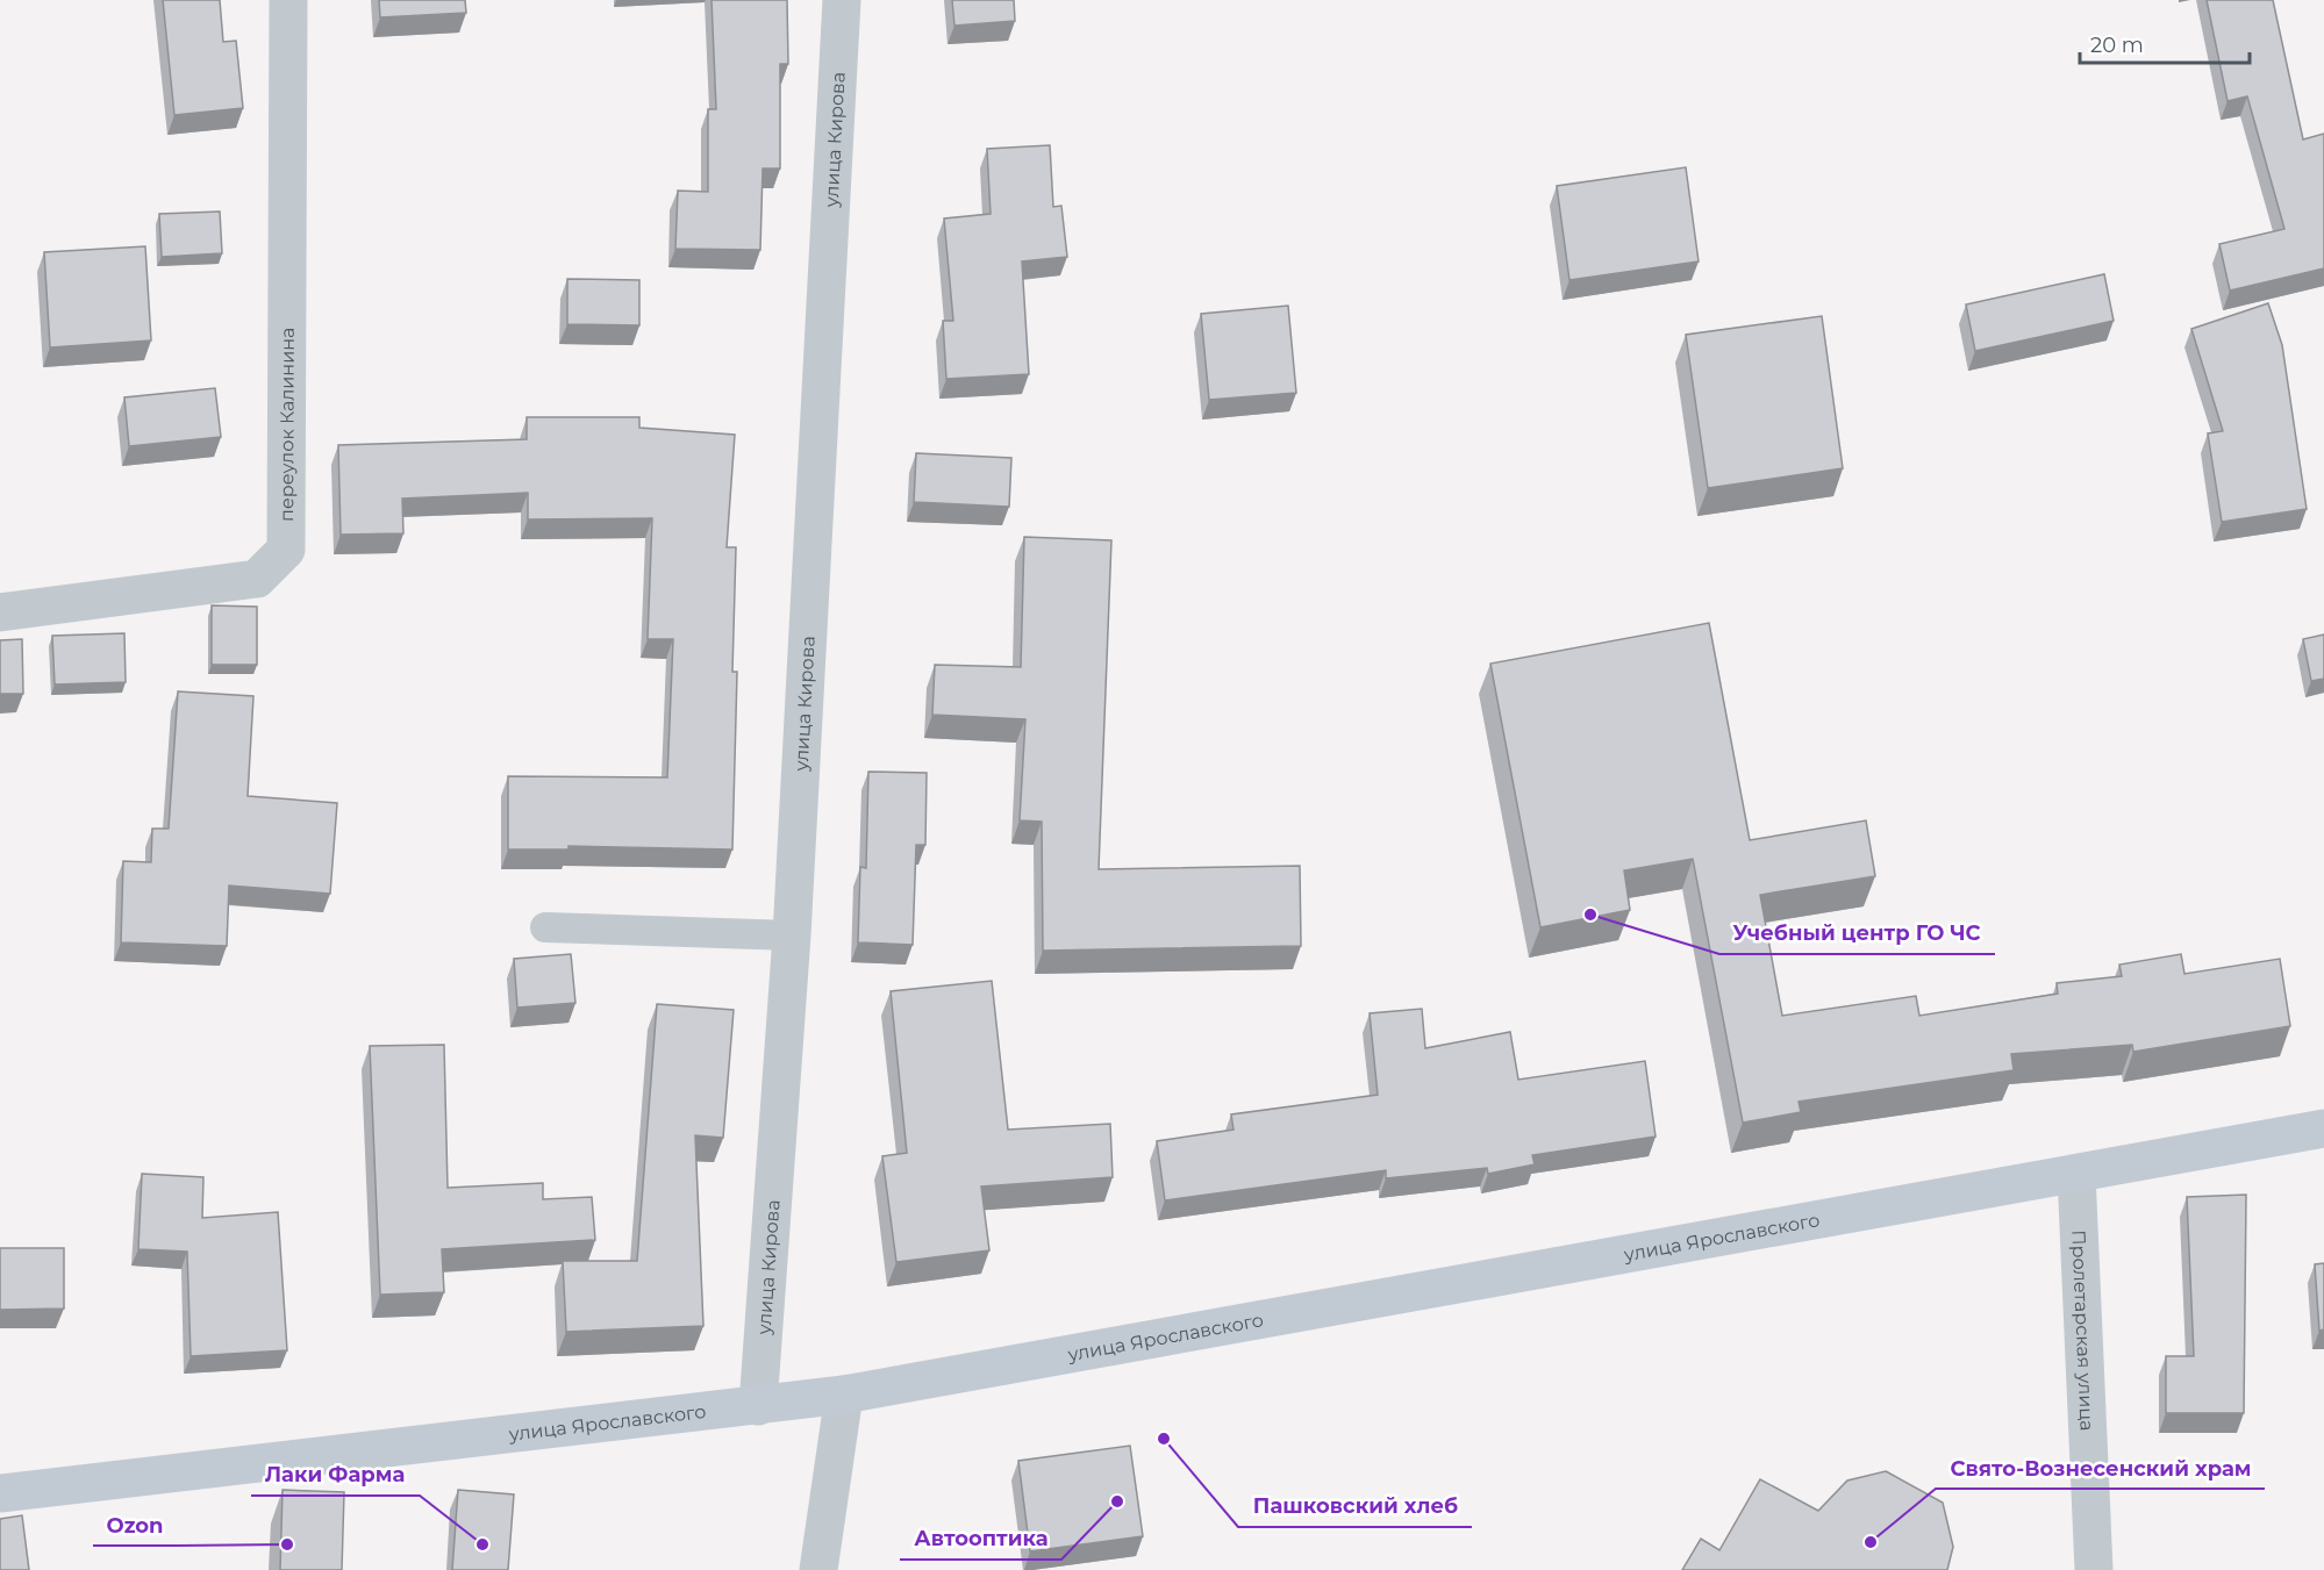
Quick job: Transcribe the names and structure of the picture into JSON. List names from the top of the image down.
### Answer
{
  "streets": {
    "street": [
      "улица Кирова",
      "переулок Калинина",
      "улица Ярославского",
      "Пролетарская улица"
    ]
  },
  "crossings": [
    ["улица Кирова", "улица Ярославского"],
    ["улица Ярославского", "Пролетарская улица"]
  ],
  "places": [
    "Учебный центр ГО ЧС",
    "Пашковский хлеб",
    "Автооптика",
    "Свято-Вознесенский храм",
    "Ozon",
    "Лаки Фарма"
  ],
  "scale_bar": "20 m"
}
